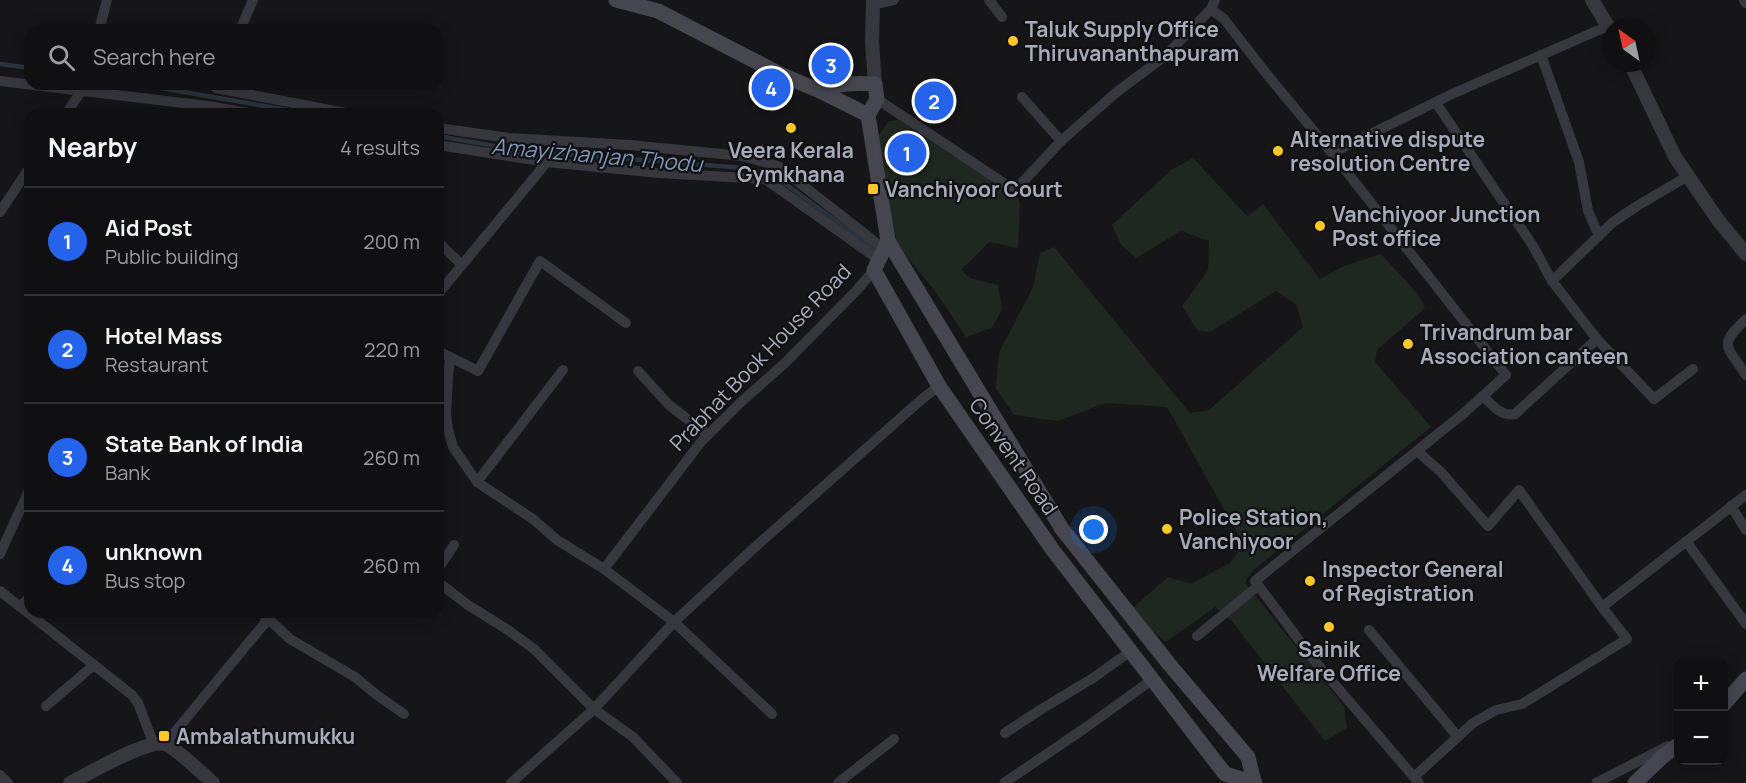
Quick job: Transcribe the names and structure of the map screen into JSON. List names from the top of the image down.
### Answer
{
  "streets": {
    "main road": ["Convent Road"],
    "street": ["Prabhat Book House Road"]
  },
  "crossings": [
    ["Prabhat Book House Road", "Convent Road"]
  ],
  "water": ["Amayizhanjan Thodu"],
  "places": {
    "other": [
      "Taluk Supply Office Thiruvananthapuram",
      "Veera Kerala Gymkhana",
      "Alternative dispute resolution Centre",
      "Vanchiyoor Junction Post office",
      "Trivandrum bar Association canteen",
      "Police Station, Vanchiyoor",
      "Inspector General of Registration",
      "Sainik Welfare Office"
    ],
    "transit": ["Vanchiyoor Court", "Ambalathumukku"]
  },
  "north": "top left",
  "page": {
    "search": "Search here",
    "pins": [
      "3",
      "4",
      "2",
      "1"
    ],
    "heading": ["Nearby", "4 results"],
    "list": [
      {
        "mark": "1",
        "name": "Aid Post",
        "note": "Public building",
        "value": "200 m"
      },
      {
        "mark": "2",
        "name": "Hotel Mass",
        "note": "Restaurant",
        "value": "220 m"
      },
      {
        "mark": "3",
        "name": "State Bank of India",
        "note": "Bank",
        "value": "260 m"
      },
      {
        "mark": "4",
        "name": "unknown",
        "note": "Bus stop",
        "value": "260 m"
      }
    ],
    "map_buttons": ["+", "−"]
  }
}
